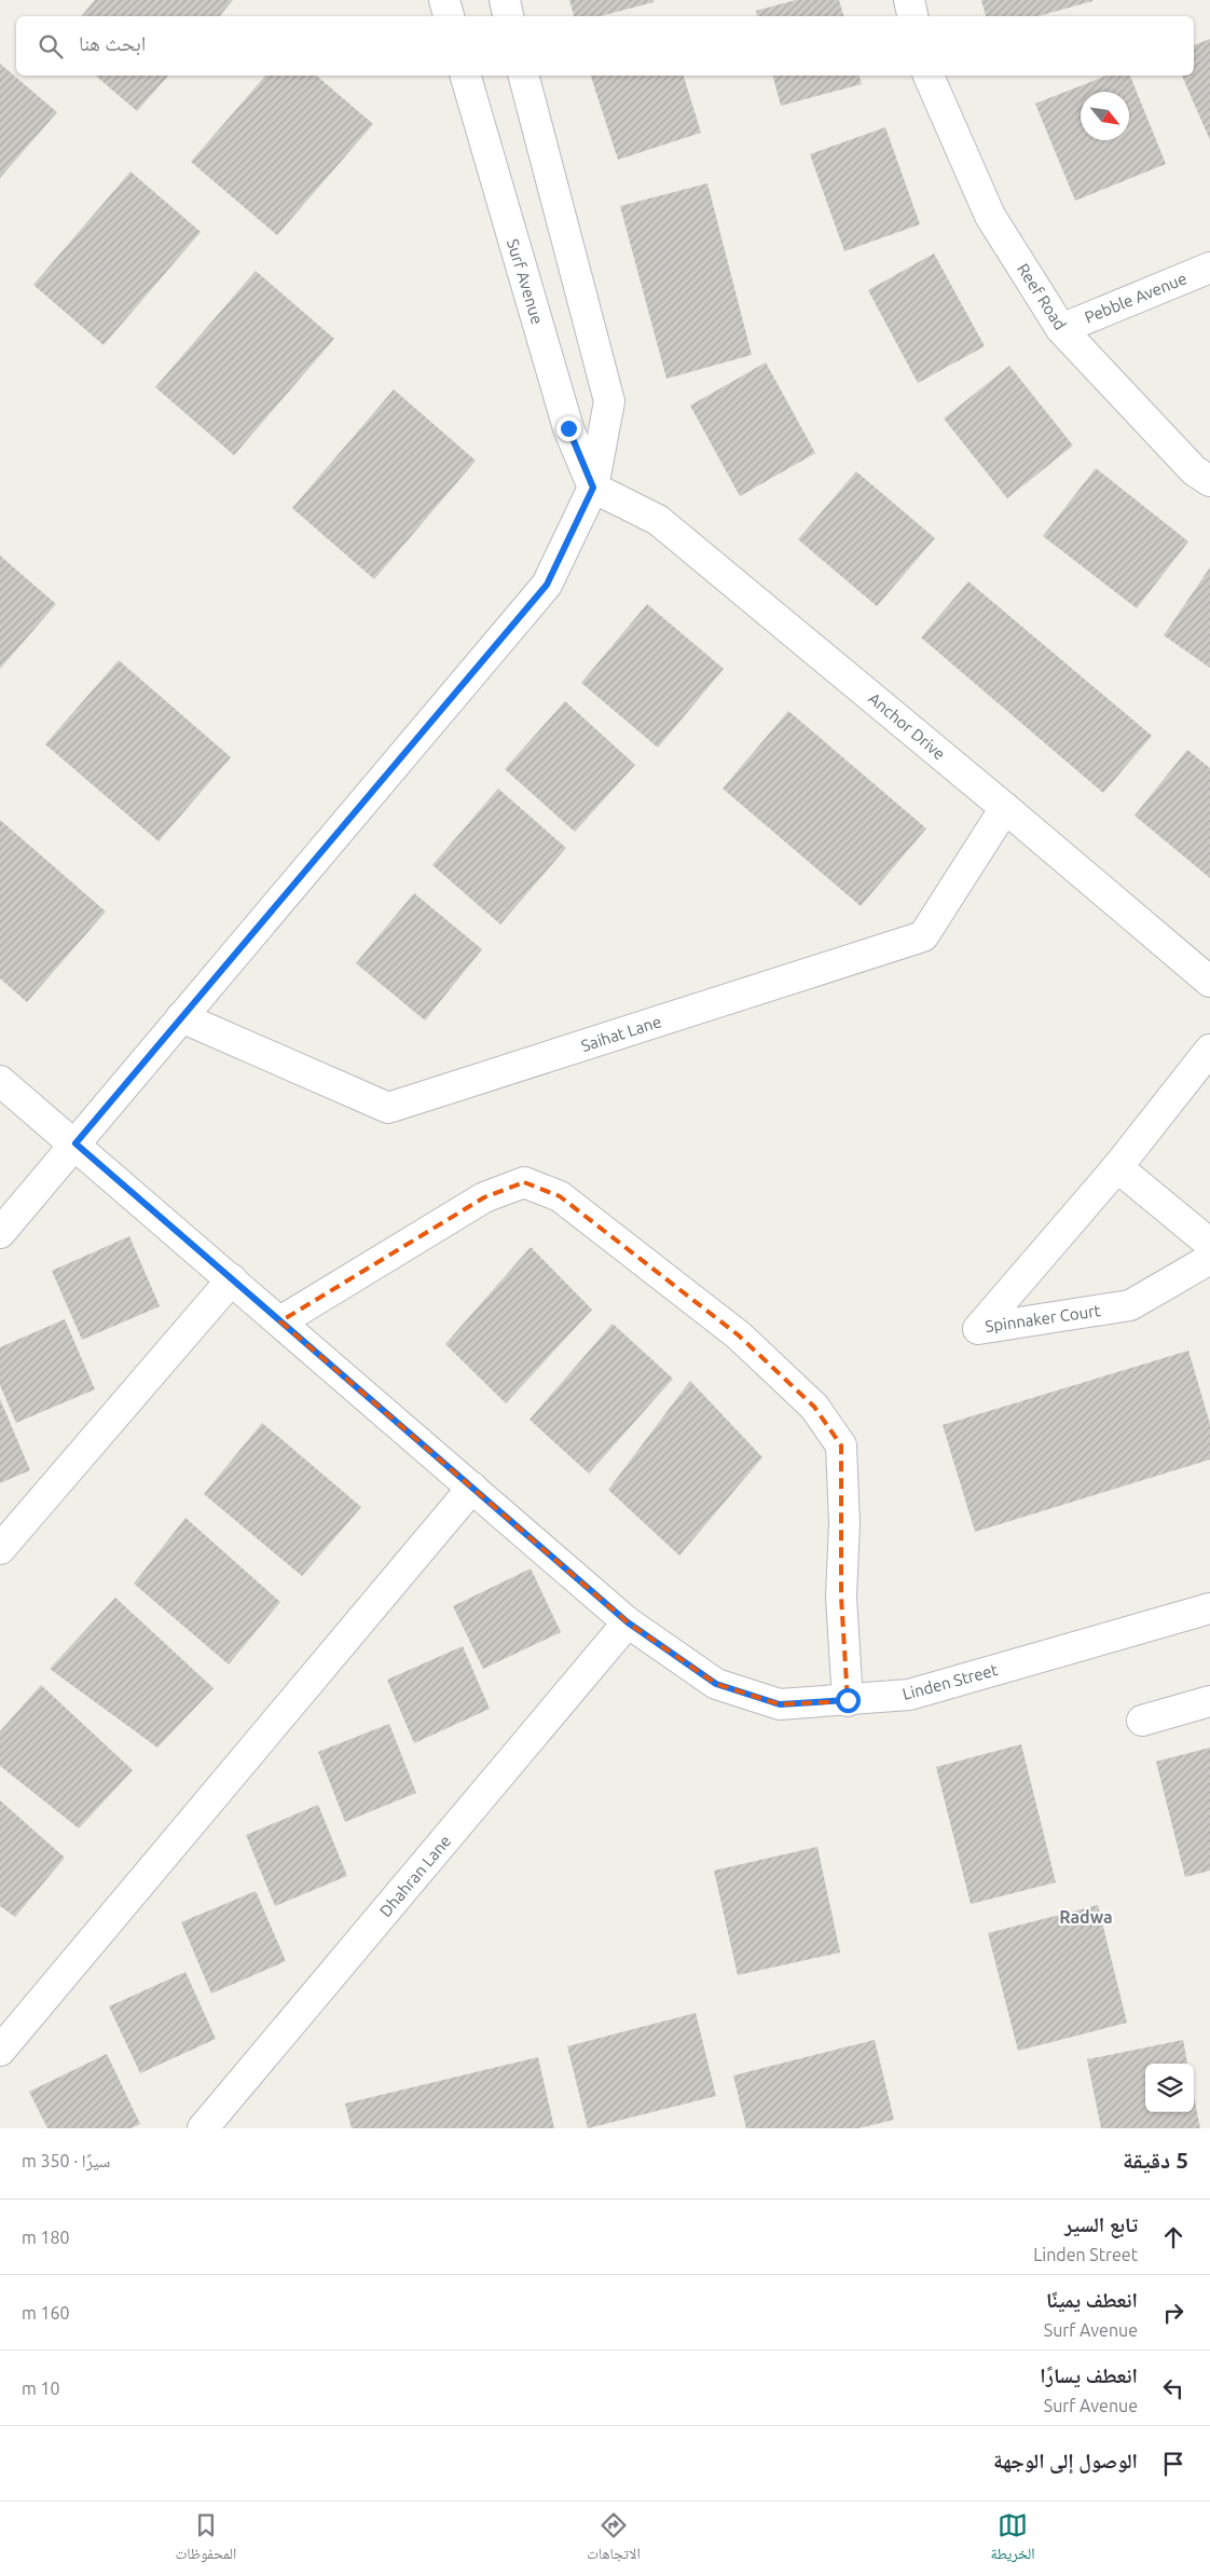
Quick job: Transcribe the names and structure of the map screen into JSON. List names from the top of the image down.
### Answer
{
  "streets": {
    "street": [
      "Surf Avenue",
      "Reef Road",
      "Pebble Avenue",
      "Anchor Drive",
      "Saihat Lane",
      "Spinnaker Court",
      "Linden Street",
      "Dhahran Lane"
    ]
  },
  "crossings": [
    ["Surf Avenue", "Anchor Drive"],
    ["Reef Road", "Pebble Avenue"],
    ["Anchor Drive", "Saihat Lane"],
    ["Linden Street", "Dhahran Lane"]
  ],
  "districts": ["Radwa"],
  "north": "bottom right",
  "page": {
    "search": "ابحث هنا",
    "heading": ["5 دقيقة", "سيرًا · 350 m"],
    "list": [
      ["تابع السير", "Linden Street", "180 m"],
      ["انعطف يمينًا", "Surf Avenue", "160 m"],
      ["انعطف يسارًا", "Surf Avenue", "10 m"],
      "الوصول إلى الوجهة"
    ],
    "nav": ["الخريطة", "الاتجاهات", "المحفوظات"]
  }
}
